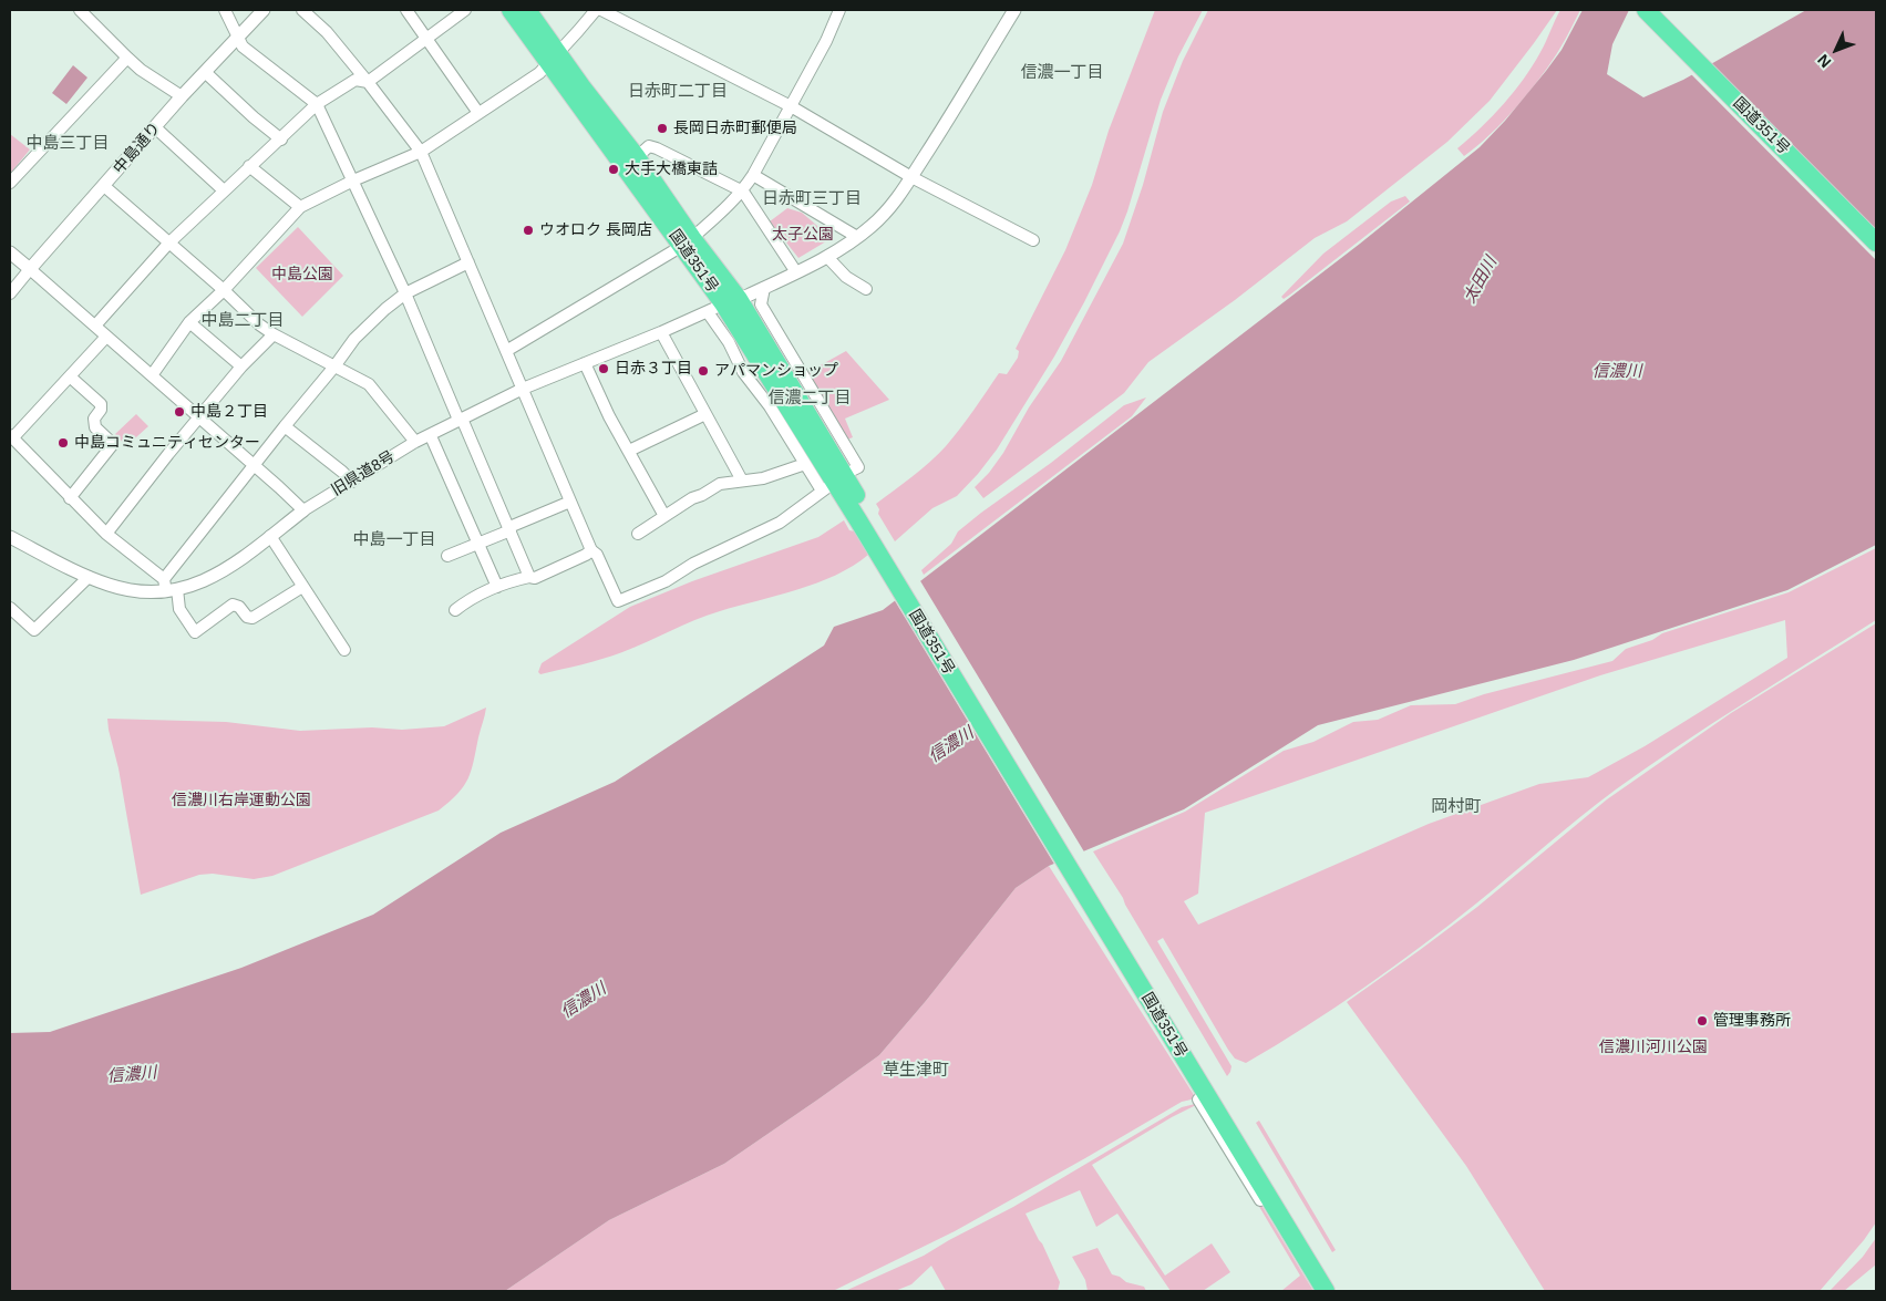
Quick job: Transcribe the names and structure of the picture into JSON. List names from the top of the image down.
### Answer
{
  "streets": {
    "highway": ["国道351号"],
    "street": ["中島通り", "旧県道8号"]
  },
  "crossings": [
    ["国道351号", "旧県道8号"]
  ],
  "districts": [
    "信濃一丁目",
    "日赤町二丁目",
    "中島三丁目",
    "日赤町三丁目",
    "中島二丁目",
    "信濃二丁目",
    "中島一丁目",
    "岡村町",
    "草生津町"
  ],
  "water": ["太田川", "信濃川"],
  "parks": [
    "太子公園",
    "中島公園",
    "信濃川右岸運動公園",
    "信濃川河川公園"
  ],
  "places": [
    "長岡日赤町郵便局",
    "大手大橋東詰",
    "ウオロク 長岡店",
    "日赤３丁目",
    "アパマンショップ",
    "中島２丁目",
    "中島コミュニティセンター",
    "管理事務所"
  ],
  "north": "bottom left"
}
